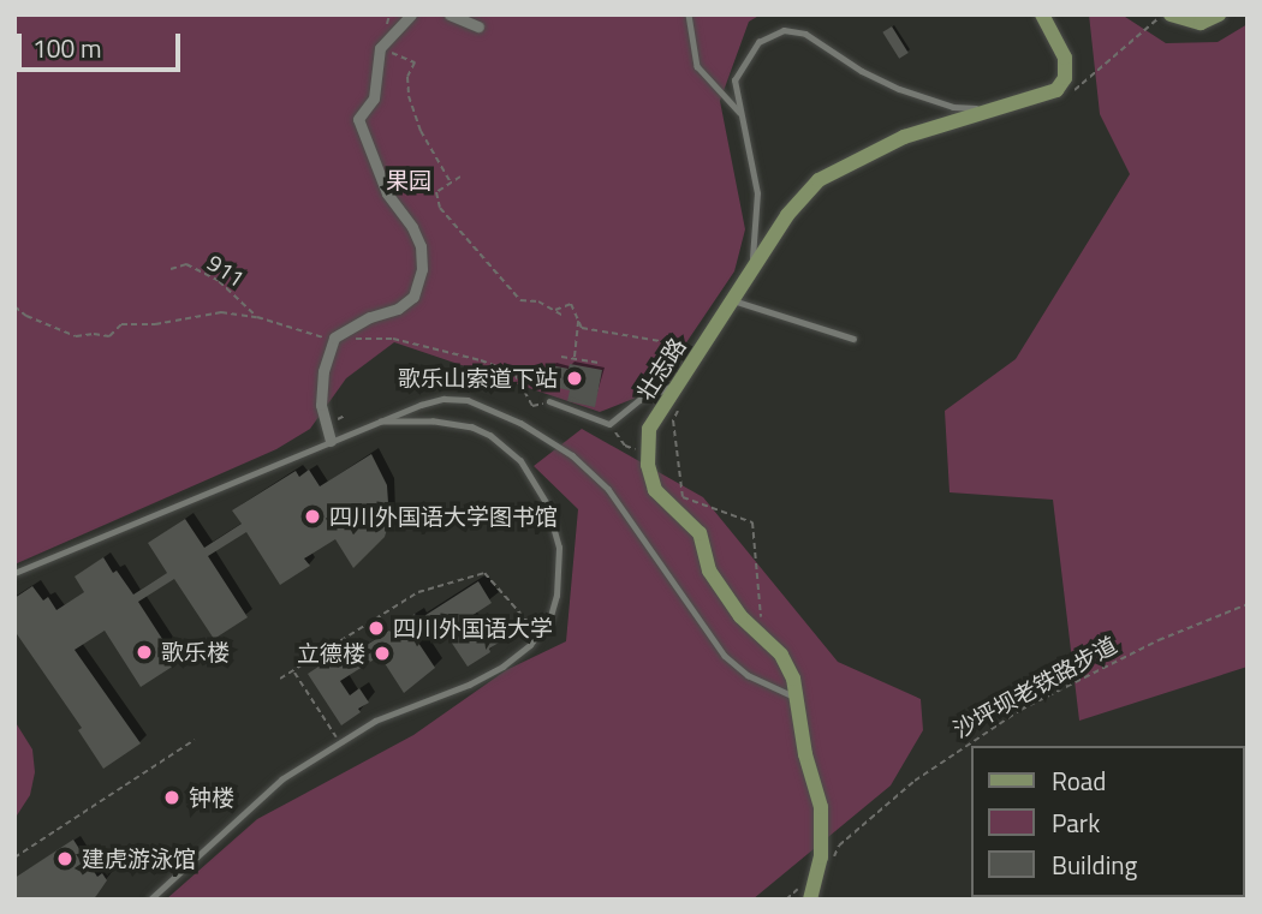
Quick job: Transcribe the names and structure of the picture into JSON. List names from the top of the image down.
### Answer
{
  "streets": {
    "street": ["壮志路"],
    "path": ["911", "沙坪坝老铁路步道"]
  },
  "crossings": [
    ["壮志路", "沙坪坝老铁路步道"]
  ],
  "parks": ["果园"],
  "places": [
    "歌乐山索道下站",
    "四川外国语大学图书馆",
    "四川外国语大学",
    "歌乐楼",
    "立德楼",
    "钟楼",
    "建虎游泳馆"
  ],
  "legend": ["Road", "Park", "Building"],
  "scale_bar": "100 m"
}
